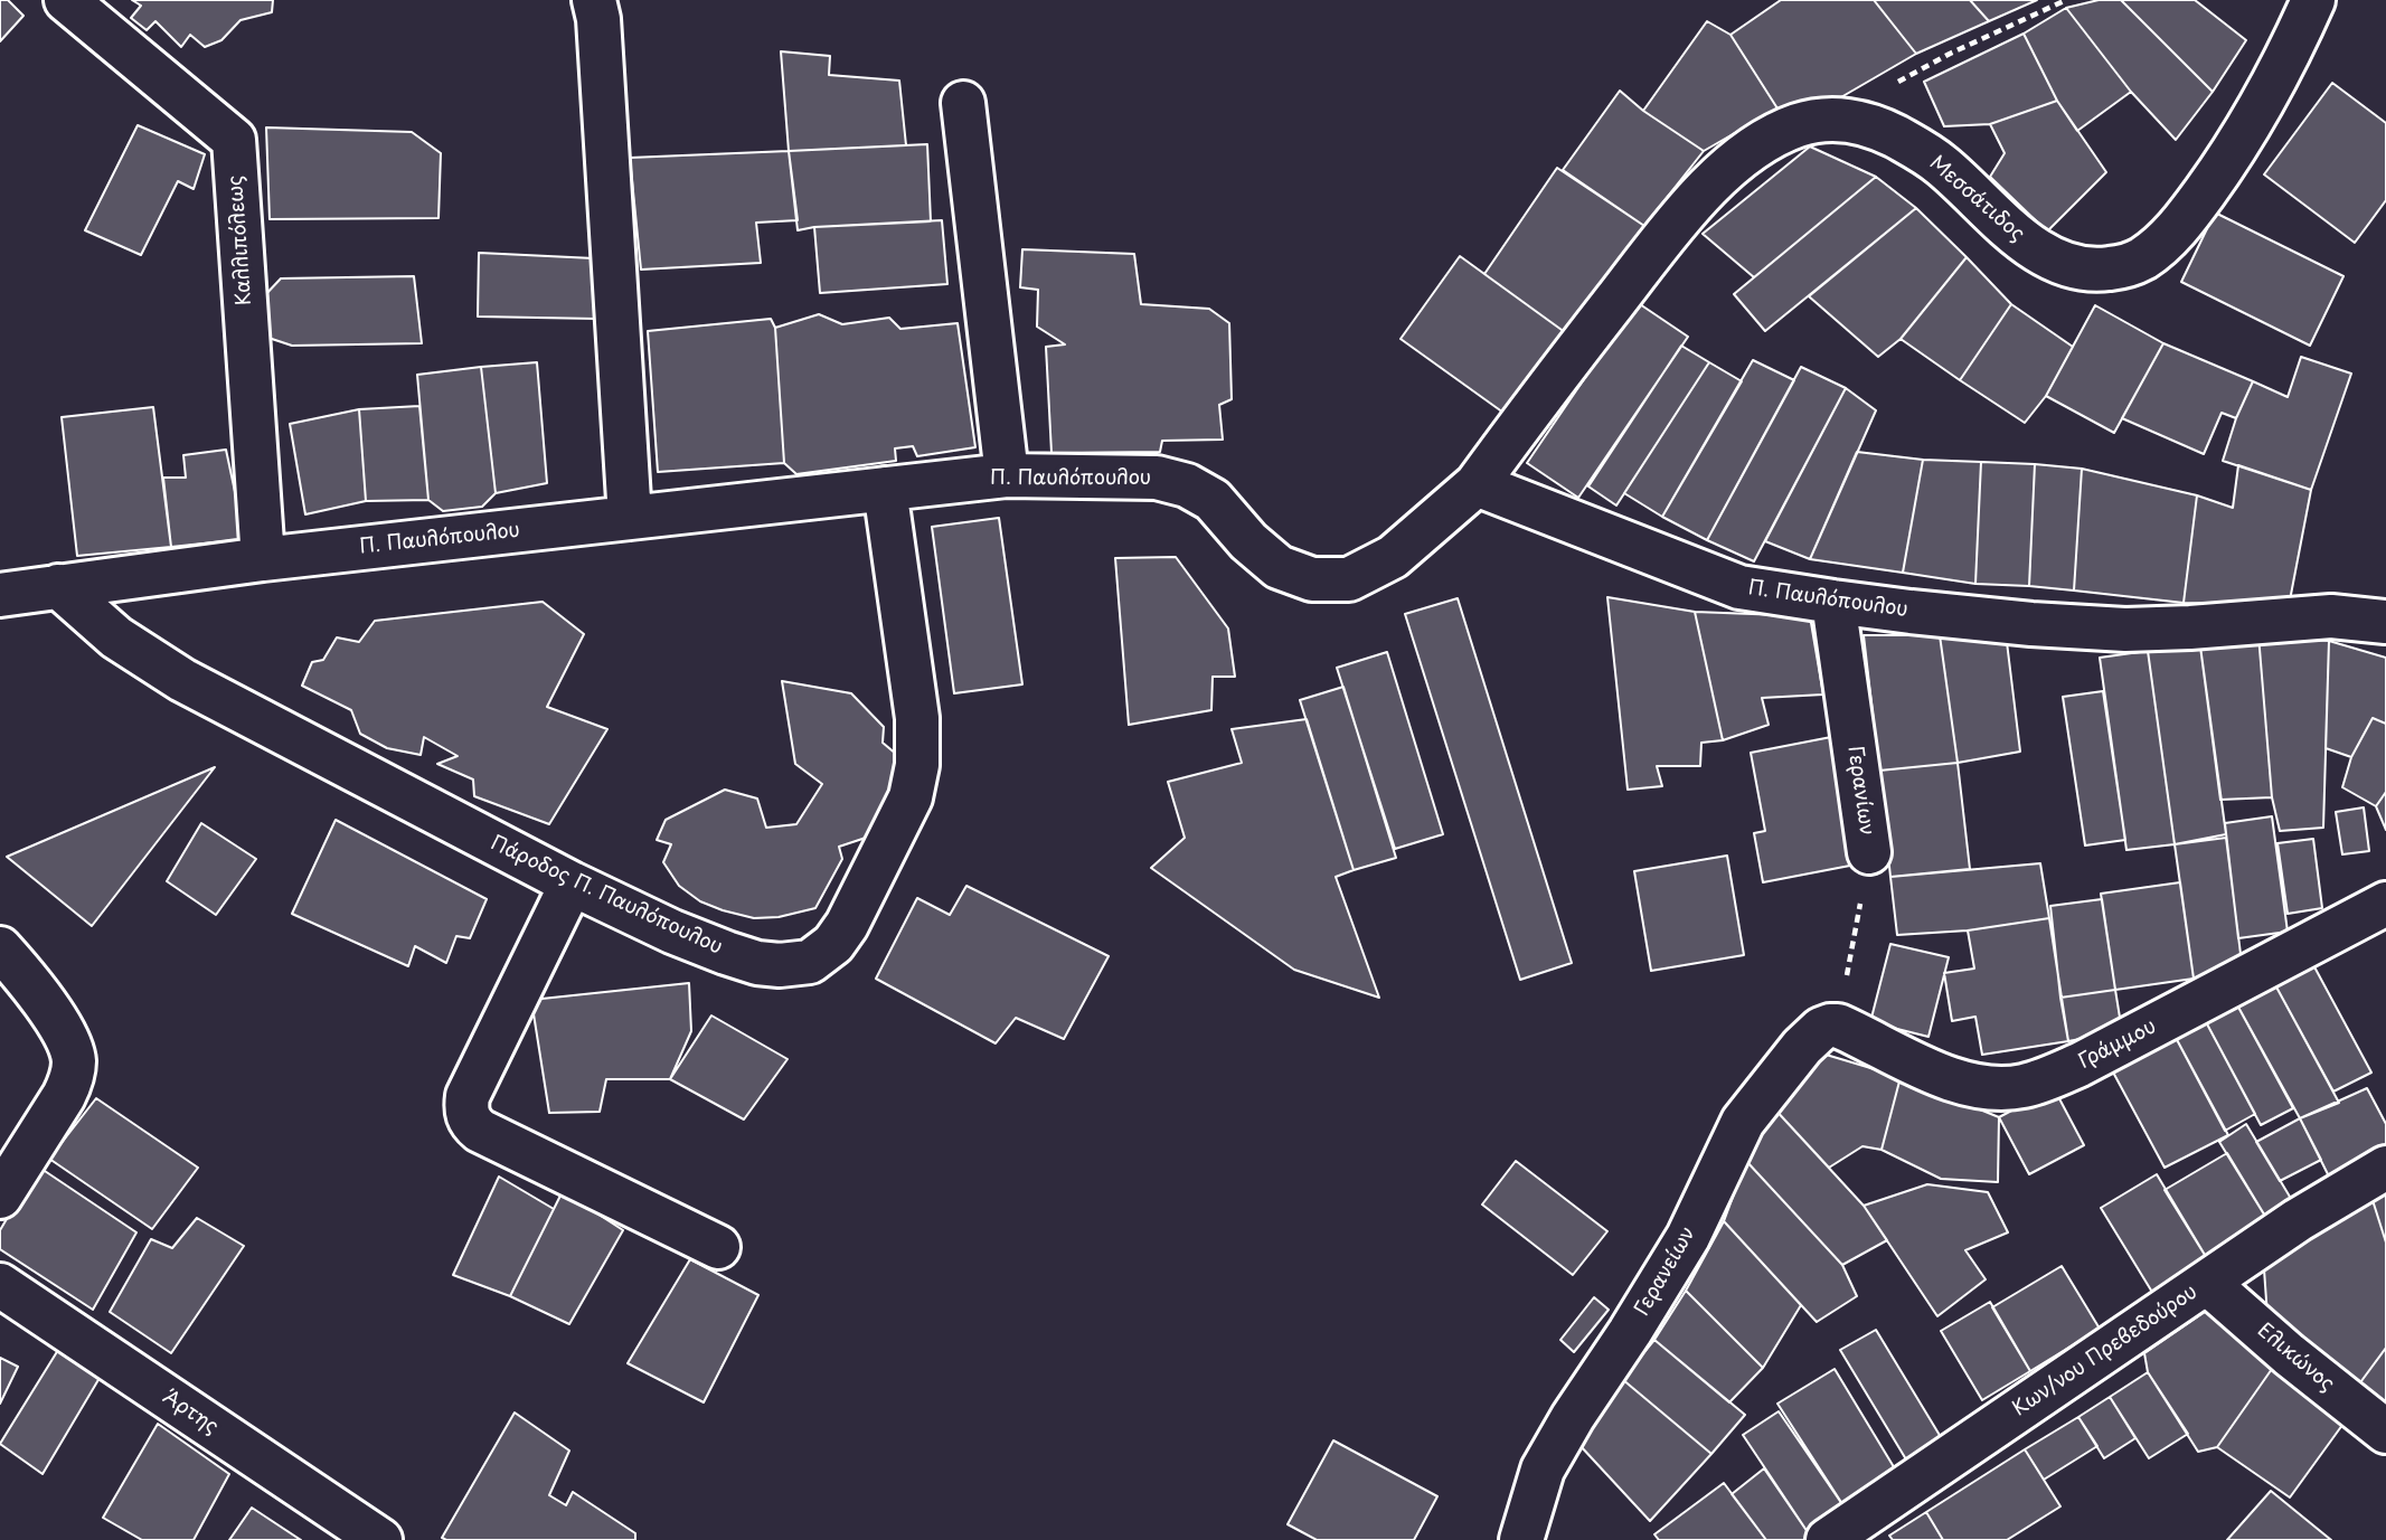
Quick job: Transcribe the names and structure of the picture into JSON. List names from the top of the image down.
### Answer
{
  "streets": {
    "street": [
      "Μεσσάτιδος",
      "Καλλιπόλεως",
      "Π. Παυλόπουλου",
      "Γερανίων",
      "Πάροδος Π. Παυλόπουλου",
      "Γράμμου",
      "Γερανείων",
      "Κων/νου Πρεβεδούρου",
      "Ελικώνος",
      "Άρτης"
    ]
  },
  "crossings": [
    ["Μεσσάτιδος", "Π. Παυλόπουλου"],
    ["Καλλιπόλεως", "Π. Παυλόπουλου"],
    ["Π. Παυλόπουλου", "Γερανίων"],
    ["Π. Παυλόπουλου", "Πάροδος Π. Παυλόπουλου"],
    ["Γερανίων", "Γράμμου"],
    ["Γερανίων", "Γερανείων"],
    ["Γράμμου", "Γερανείων"],
    ["Κων/νου Πρεβεδούρου", "Ελικώνος"]
  ]
}
